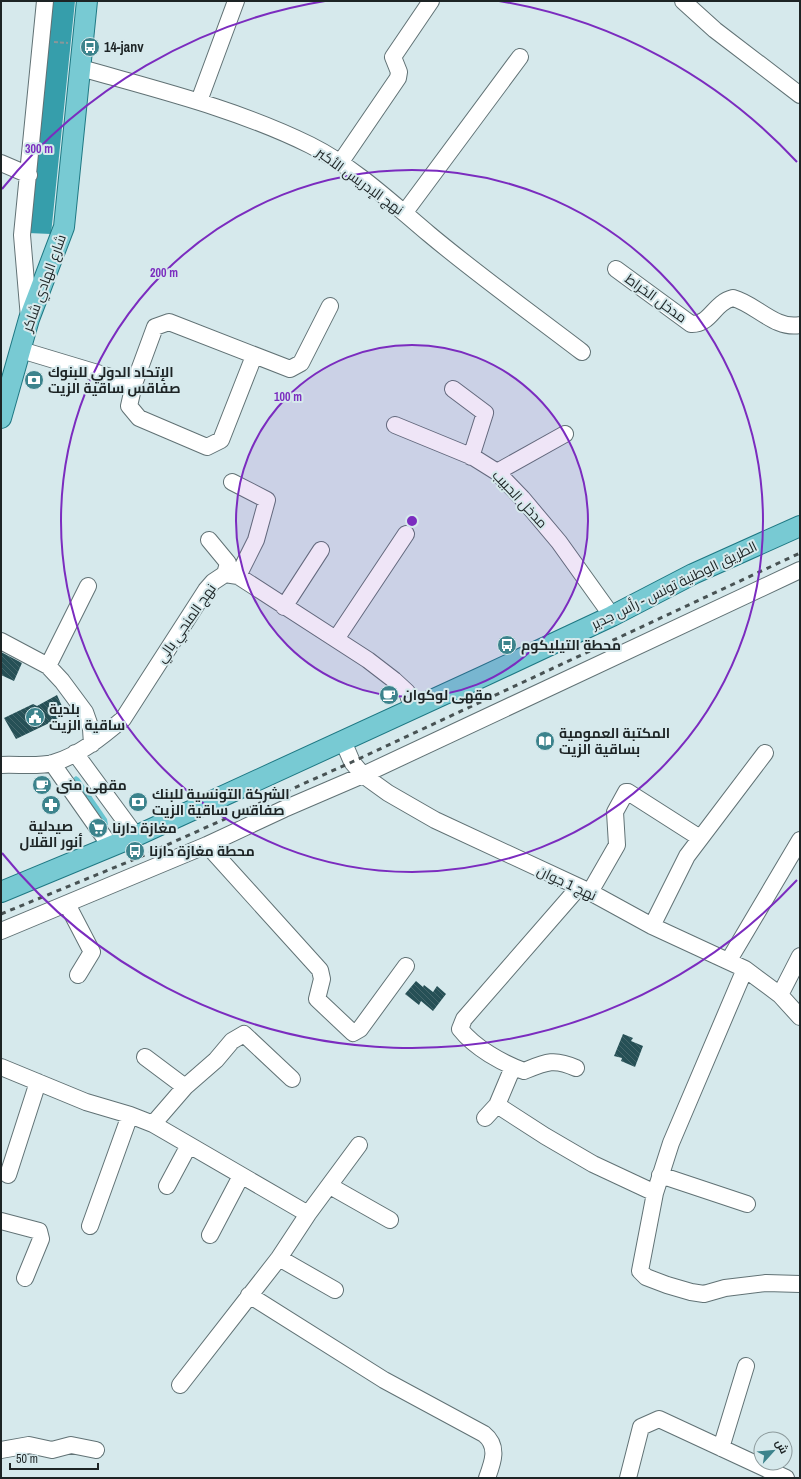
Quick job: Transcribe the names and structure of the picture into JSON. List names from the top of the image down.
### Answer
{
  "streets": {
    "main road": ["شارع الهادي شاكر", "الطريق الوطنية تونس - رأس جدير"],
    "street": [
      "نهج الإدريس الأكبر",
      "مدخل الخراط",
      "مدخل الحبيب",
      "نهج المنجي بالي",
      "نهج 1 جوان"
    ]
  },
  "crossings": [
    ["نهج الإدريس الأكبر", "شارع الهادي شاكر"],
    ["مدخل الحبيب", "الطريق الوطنية تونس - رأس جدير"],
    ["الطريق الوطنية تونس - رأس جدير", "نهج 1 جوان"]
  ],
  "places": {
    "bus stop": ["14-janv", "محطة التيليكوم", "محطة مغازة دارنا"],
    "bank": ["الإتحاد الدولي للبنوك صفاقس ساقية الزيت", "الشركة التونسية للبنك صفاقس ساقية الزيت"],
    "cafe": ["مقهى لوكوان", "مقهى منى"],
    "public building": ["بلدية ساقية الزيت"],
    "library": ["المكتبة العمومية بساقية الزيت"],
    "pharmacy": ["صيدلية أنور القلال"],
    "supermarket": ["مغازة دارنا"]
  },
  "scale_bar": "50 m",
  "north": "top right",
  "rings": ["300 m", "200 m", "100 m"]
}
